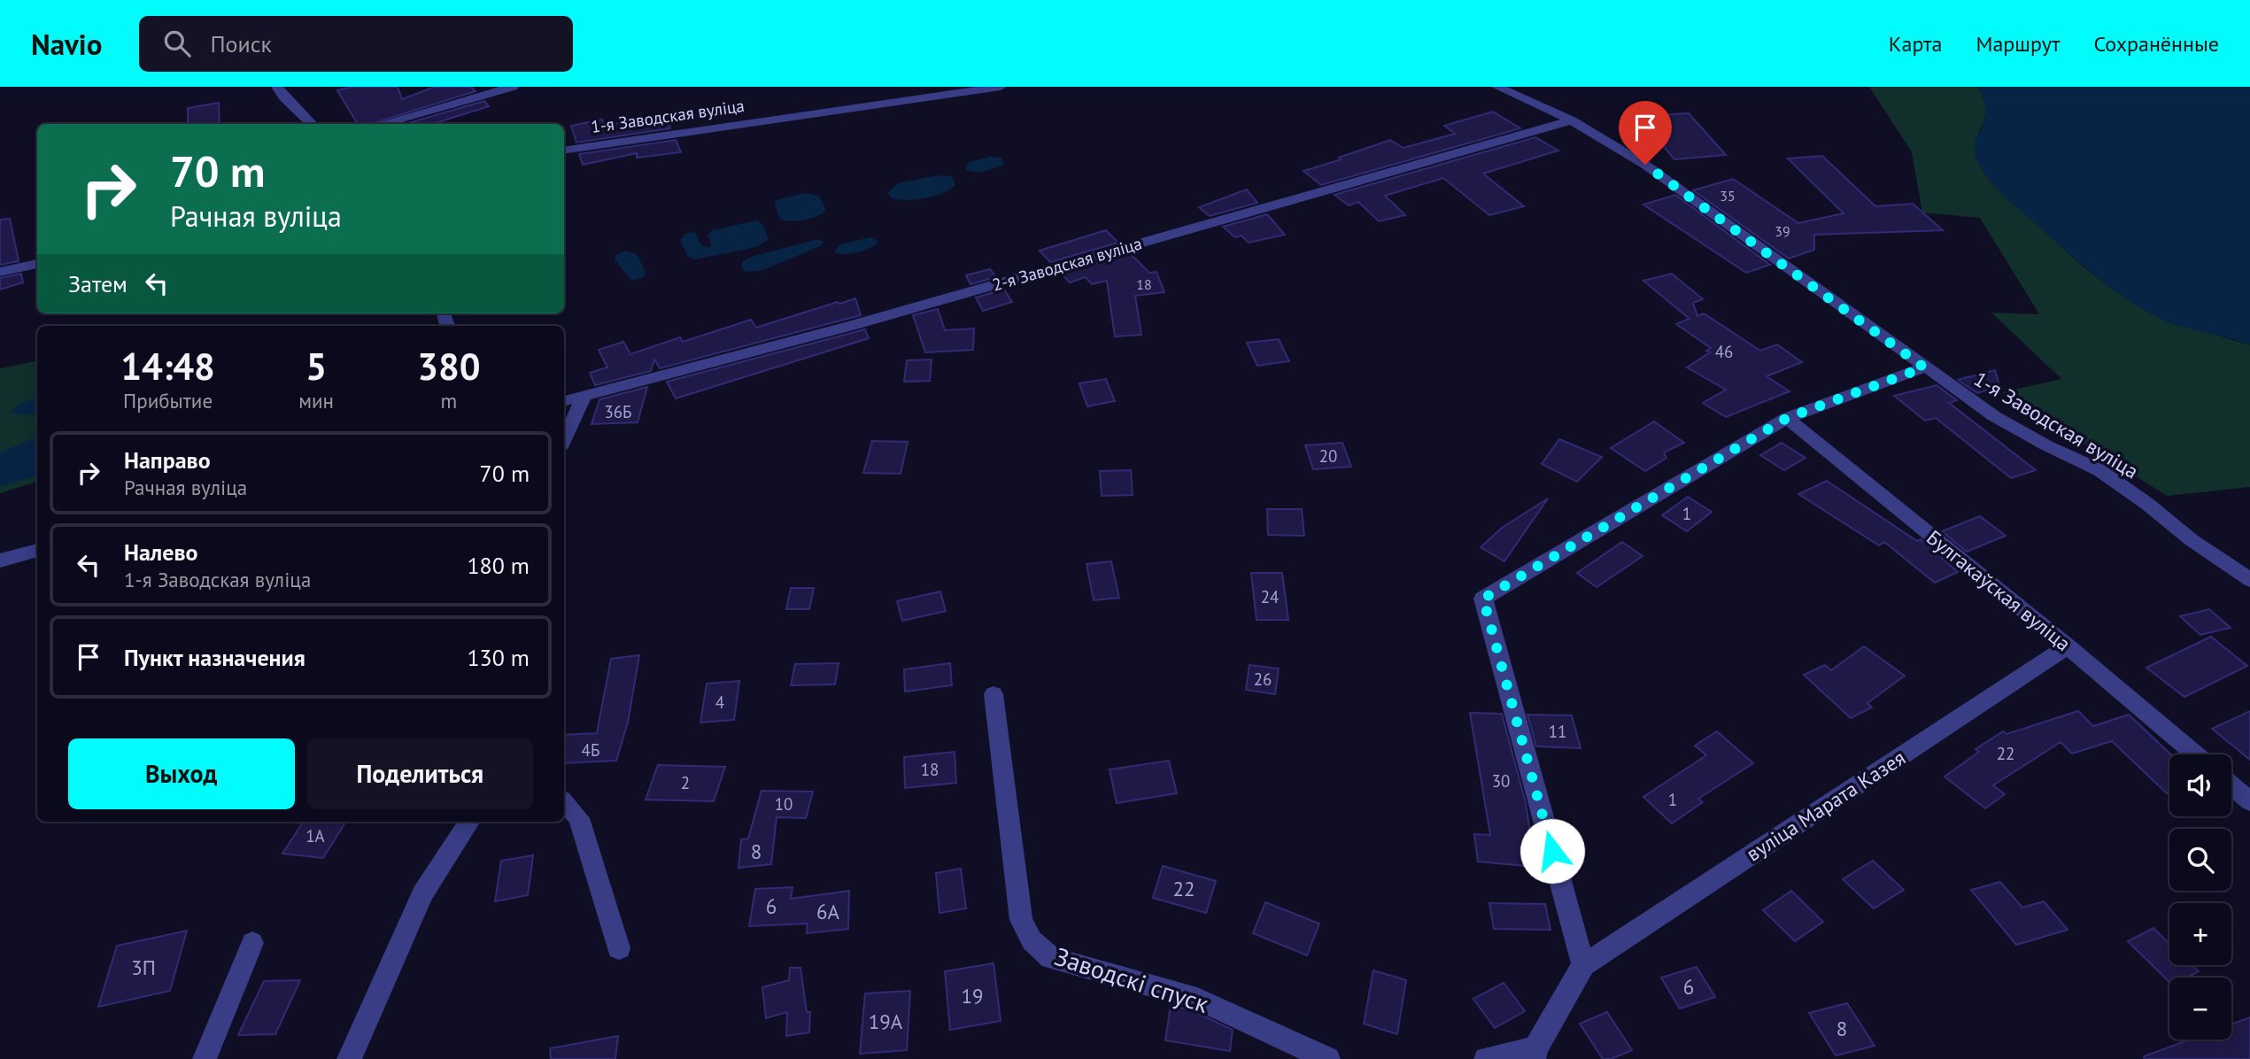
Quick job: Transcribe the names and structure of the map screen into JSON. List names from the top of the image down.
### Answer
{
  "streets": {
    "street": [
      "1-я Заводская вуліца",
      "2-я Заводская вуліца",
      "Булгакаўская вуліца",
      "вуліца Марата Казея",
      "Заводскі спуск"
    ]
  },
  "crossings": [
    ["1-я Заводская вуліца", "2-я Заводская вуліца"],
    ["Булгакаўская вуліца", "вуліца Марата Казея"]
  ],
  "house_numbers": [
    "35",
    "39",
    "18",
    "46",
    "36Б",
    "20",
    "1",
    "24",
    "26",
    "4",
    "11",
    "4Б",
    "22",
    "18",
    "30",
    "2",
    "1",
    "10",
    "1А",
    "8",
    "22",
    "6",
    "6А",
    "3П",
    "6",
    "19",
    "19А",
    "8"
  ],
  "page": {
    "header": "Navio",
    "search": "Поиск",
    "nav": ["Карта", "Маршрут", "Сохранённые"],
    "turn": ["70 m", "Рачная вуліца"],
    "then": "Затем",
    "eta": [
      "14:48",
      "Прибытие",
      "5",
      "мин",
      "380",
      "m"
    ],
    "list": [
      {
        "name": "Направо",
        "note": "Рачная вуліца",
        "value": "70 m"
      },
      {
        "name": "Налево",
        "note": "1-я Заводская вуліца",
        "value": "180 m"
      },
      {
        "name": "Пункт назначения",
        "value": "130 m"
      }
    ],
    "buttons": ["Выход", "Поделиться"],
    "map_buttons": ["+", "−"]
  }
}
